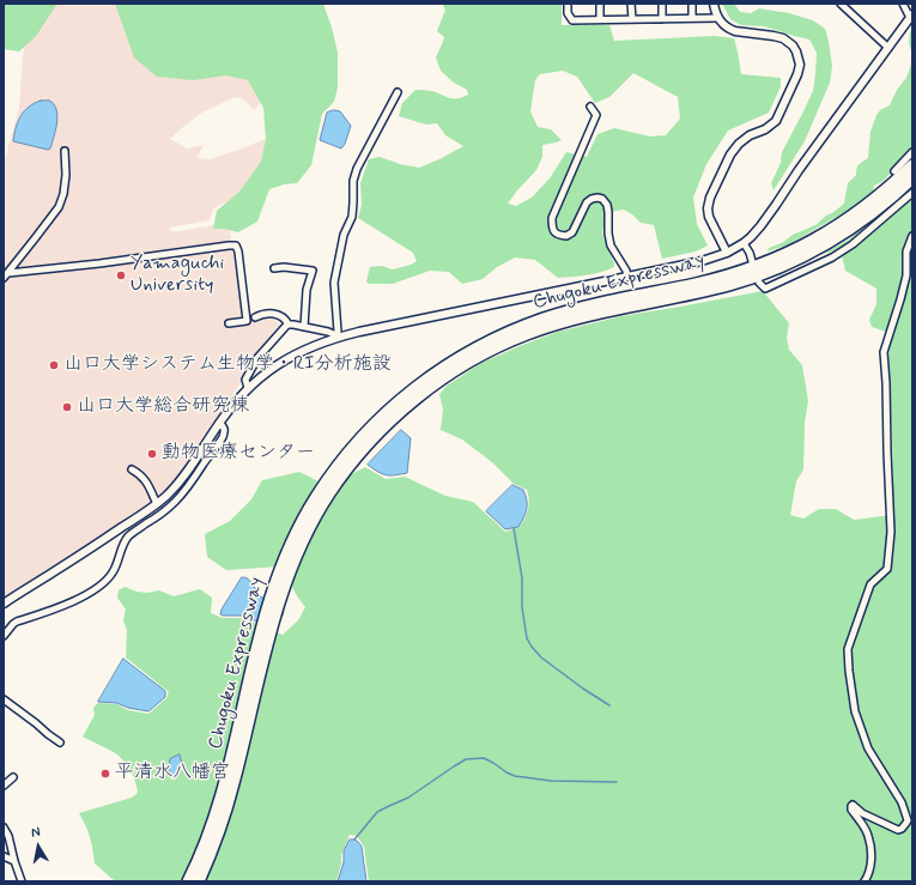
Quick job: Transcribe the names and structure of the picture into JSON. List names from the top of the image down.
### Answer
{
  "streets": {
    "highway": ["Chugoku Expressway"]
  },
  "places": [
    "Yamaguchi University",
    "山口大学システム生物学・RI分析施設",
    "山口大学総合研究棟",
    "動物医療センター",
    "平清水八幡宮"
  ],
  "north": "top"
}
